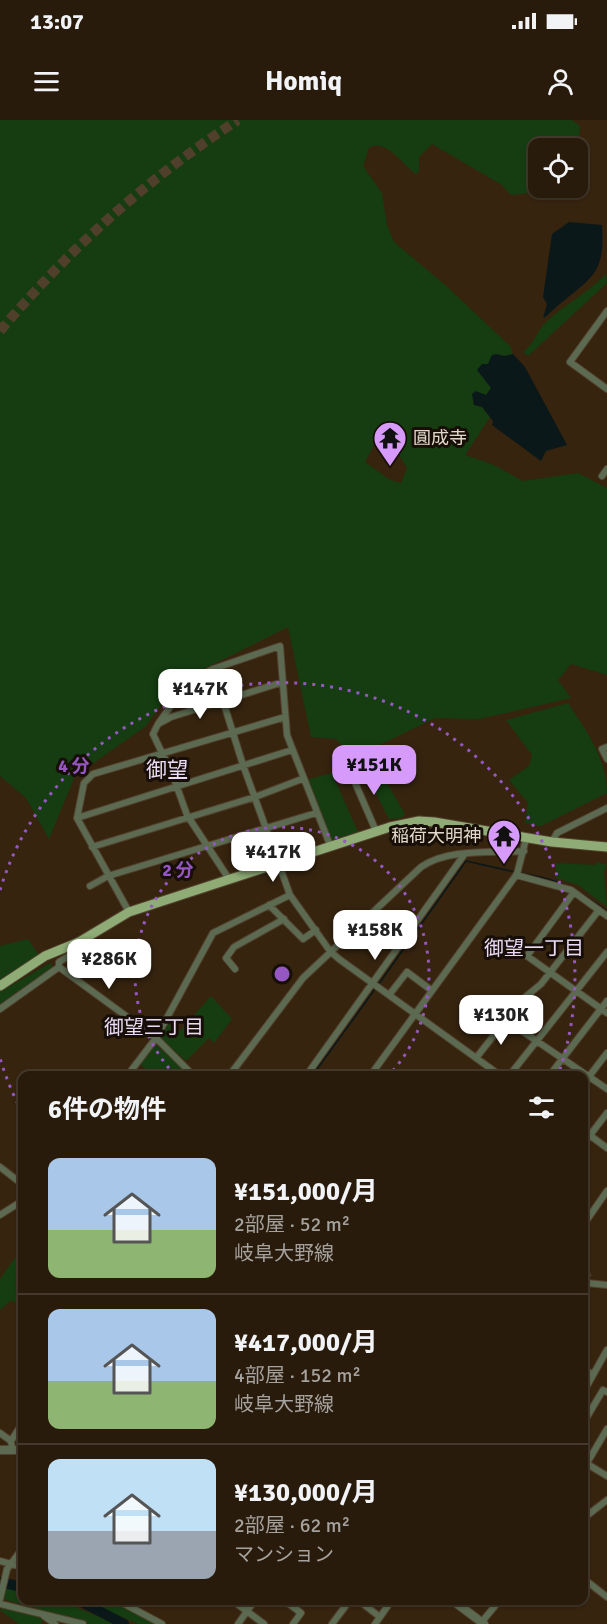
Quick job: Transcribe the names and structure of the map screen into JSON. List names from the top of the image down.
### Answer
{
  "districts": ["御望", "御望一丁目", "御望三丁目"],
  "places": {
    "temple": ["圓成寺", "稲荷大明神"]
  },
  "page": {
    "status": "13:07",
    "header": "Homiq",
    "price": [
      "¥147K",
      "¥151K",
      "¥417K",
      "¥158K",
      "¥286K",
      "¥130K"
    ],
    "heading": "6件の物件",
    "list": [
      {
        "name": "¥151,000/月",
        "note": "2部屋 · 52 m² · 岐阜大野線"
      },
      {
        "name": "¥417,000/月",
        "note": "4部屋 · 152 m² · 岐阜大野線"
      },
      {
        "name": "¥130,000/月",
        "note": "2部屋 · 62 m² · マンション"
      }
    ]
  },
  "rings": ["4 分", "2 分"]
}
